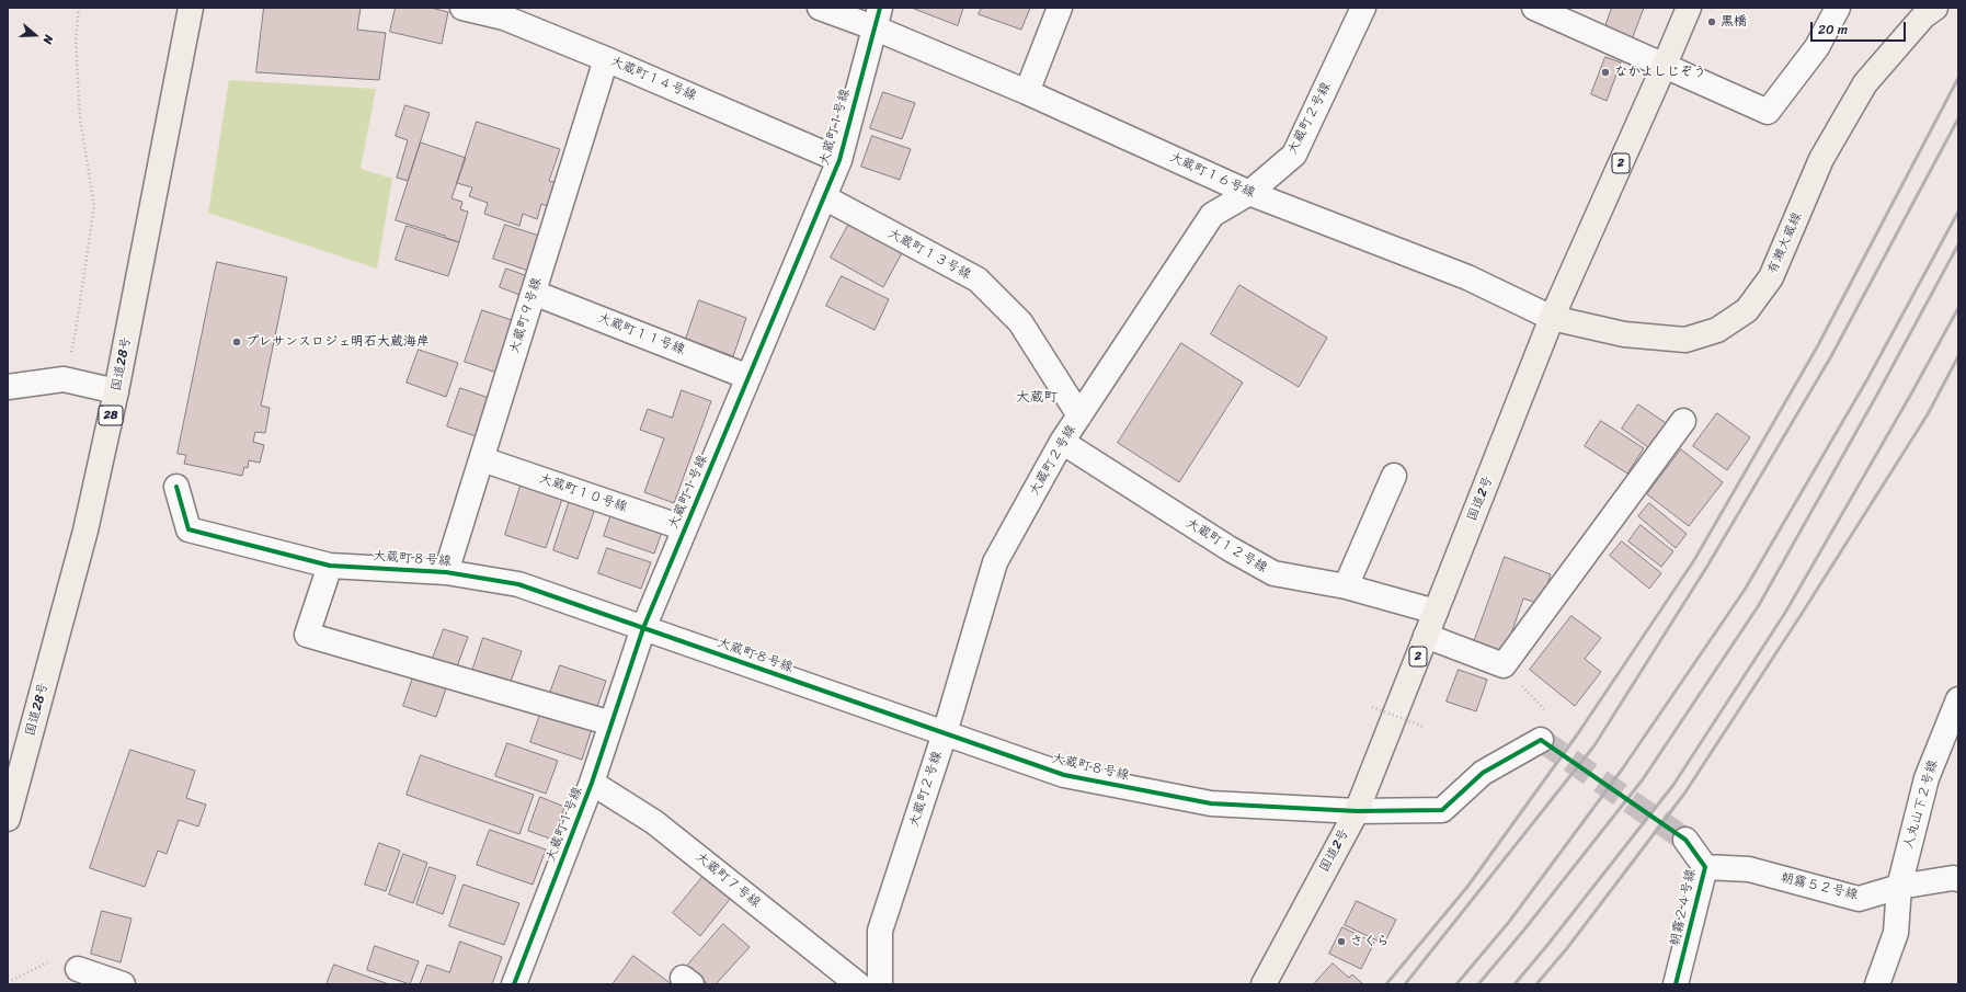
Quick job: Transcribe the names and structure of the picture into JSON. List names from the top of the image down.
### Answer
{
  "streets": {
    "main road": [
      "2",
      "有瀬大蔵線",
      "国道28号",
      "28",
      "国道2号"
    ],
    "street": [
      "大蔵町１４号線",
      "大蔵町２号線",
      "大蔵町１号線",
      "大蔵町１６号線",
      "大蔵町１３号線",
      "大蔵町９号線",
      "大蔵町１１号線",
      "大蔵町１０号線",
      "大蔵町１２号線",
      "大蔵町８号線",
      "人丸山下２号線",
      "大蔵町７号線",
      "朝霧５２号線",
      "朝霧２４号線"
    ]
  },
  "crossings": [
    ["大蔵町１４号線", "大蔵町１号線"],
    ["大蔵町１４号線", "大蔵町９号線"],
    ["大蔵町２号線", "大蔵町１６号線"],
    ["大蔵町２号線", "大蔵町１３号線"],
    ["大蔵町２号線", "大蔵町１２号線"],
    ["大蔵町２号線", "大蔵町８号線"],
    ["大蔵町１号線", "大蔵町１６号線"],
    ["大蔵町１号線", "大蔵町１３号線"],
    ["大蔵町１号線", "大蔵町１１号線"],
    ["大蔵町１号線", "大蔵町１０号線"],
    ["大蔵町１号線", "大蔵町８号線"],
    ["大蔵町１号線", "大蔵町７号線"],
    ["大蔵町１６号線", "有瀬大蔵線"],
    ["大蔵町１６号線", "国道2号"],
    ["有瀬大蔵線", "国道2号"],
    ["大蔵町９号線", "大蔵町１１号線"],
    ["大蔵町９号線", "大蔵町１０号線"],
    ["大蔵町９号線", "大蔵町８号線"],
    ["国道2号", "大蔵町１２号線"],
    ["国道2号", "大蔵町８号線"],
    ["人丸山下２号線", "朝霧５２号線"],
    ["朝霧５２号線", "朝霧２４号線"]
  ],
  "districts": ["大蔵町"],
  "places": [
    "黒橋",
    "なかよしじぞう",
    "プレサンスロジェ明石大蔵海岸",
    "さくら"
  ],
  "scale_bar": "20 m",
  "north": "right"
}
